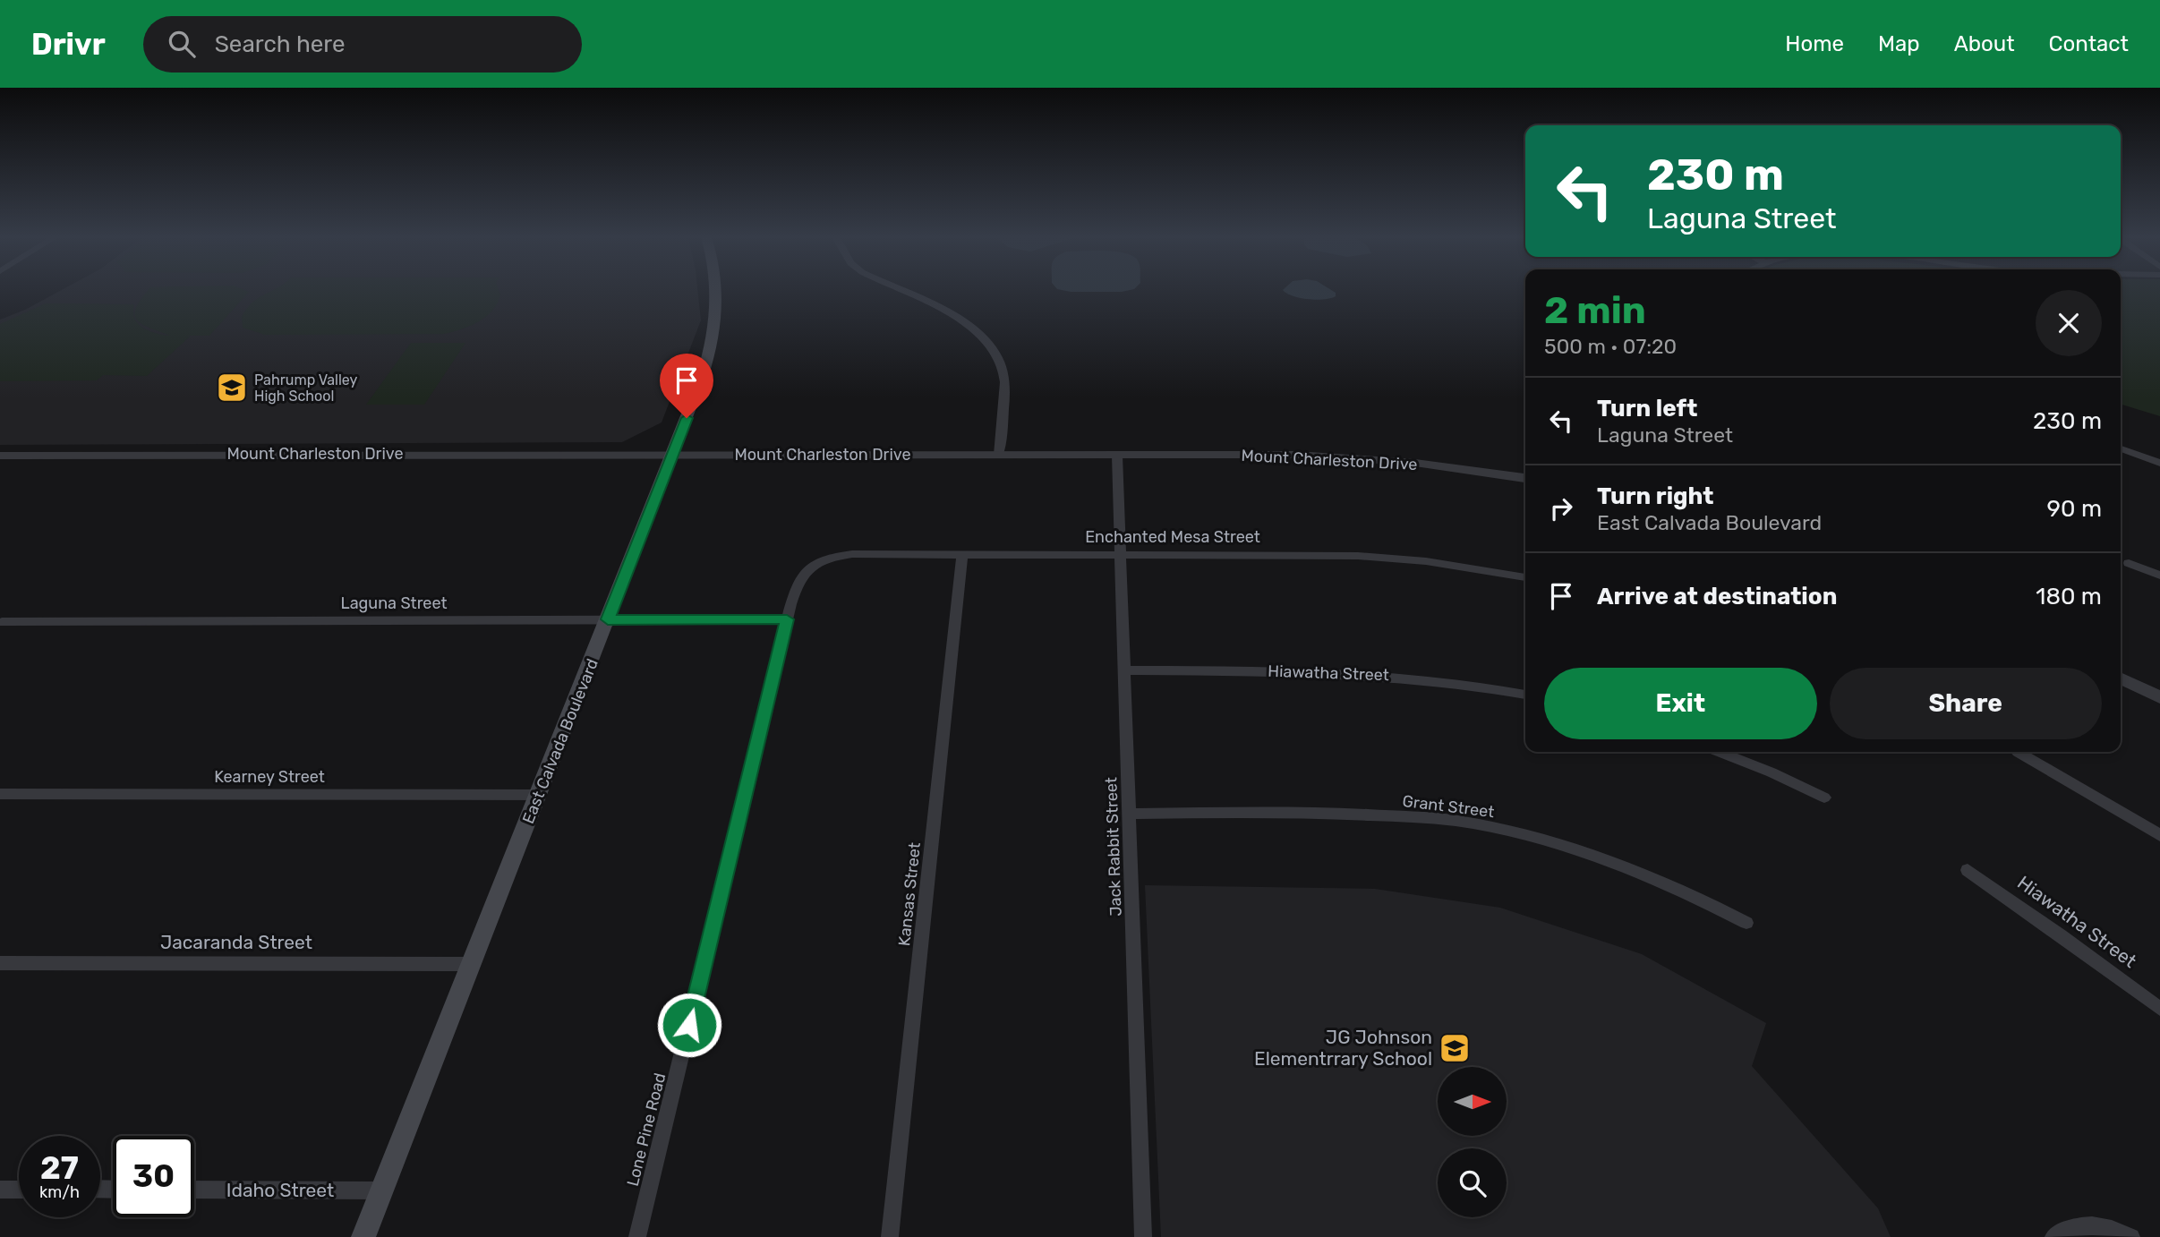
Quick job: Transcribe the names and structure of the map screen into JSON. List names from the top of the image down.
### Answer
{
  "streets": {
    "main road": ["East Calvada Boulevard"],
    "street": [
      "Mount Charleston Drive",
      "Enchanted Mesa Street",
      "Laguna Street",
      "Hiawatha Street",
      "Kearney Street",
      "Grant Street",
      "Jack Rabbit Street",
      "Kansas Street",
      "Jacaranda Street",
      "Lone Pine Road",
      "Idaho Street"
    ]
  },
  "crossings": [
    ["Mount Charleston Drive", "East Calvada Boulevard"],
    ["Mount Charleston Drive", "Jack Rabbit Street"],
    ["Enchanted Mesa Street", "Jack Rabbit Street"],
    ["Enchanted Mesa Street", "Kansas Street"],
    ["Enchanted Mesa Street", "Lone Pine Road"],
    ["Laguna Street", "East Calvada Boulevard"],
    ["Laguna Street", "Lone Pine Road"],
    ["Hiawatha Street", "Jack Rabbit Street"],
    ["East Calvada Boulevard", "Kearney Street"],
    ["East Calvada Boulevard", "Jacaranda Street"],
    ["East Calvada Boulevard", "Idaho Street"],
    ["Grant Street", "Jack Rabbit Street"]
  ],
  "places": {
    "school or university": ["Pahrump Valley High School", "JG Johnson Elementrrary School"]
  },
  "north": "right",
  "page": {
    "header": "Drivr",
    "search": "Search here",
    "nav": [
      "Home",
      "Map",
      "About",
      "Contact"
    ],
    "turn": ["230 m", "Laguna Street"],
    "heading": ["2 min", "500 m · 07:20"],
    "list": [
      {
        "name": "Turn left",
        "note": "Laguna Street",
        "value": "230 m"
      },
      {
        "name": "Turn right",
        "note": "East Calvada Boulevard",
        "value": "90 m"
      },
      {
        "name": "Arrive at destination",
        "value": "180 m"
      }
    ],
    "buttons": ["Exit", "Share"],
    "speed": "27 km/h",
    "limit": "30"
  }
}
